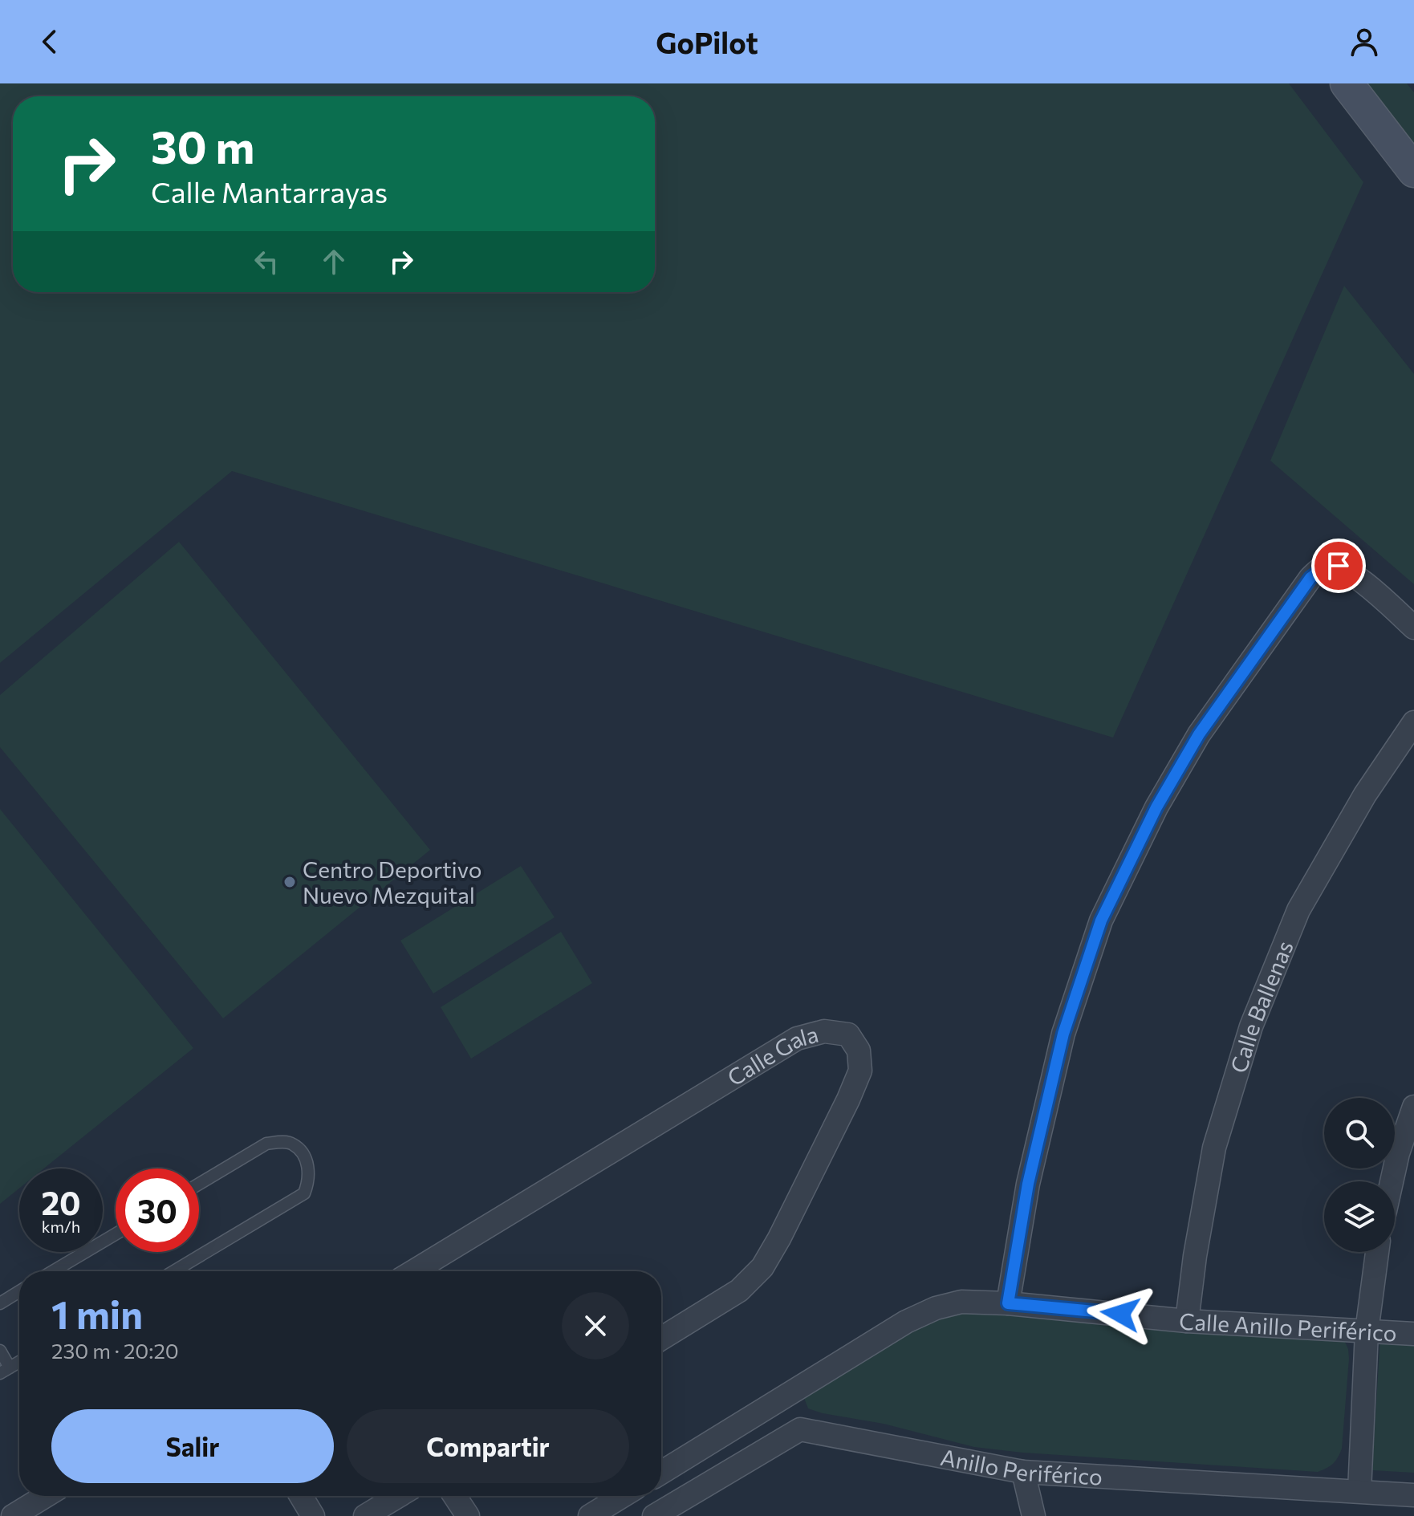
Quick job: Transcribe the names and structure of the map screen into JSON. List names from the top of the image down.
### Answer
{
  "streets": {
    "street": [
      "Calle Ballenas",
      "Calle Gala",
      "Calle Anillo Periférico",
      "Anillo Periférico"
    ]
  },
  "crossings": [
    ["Calle Ballenas", "Calle Anillo Periférico"]
  ],
  "places": ["Centro Deportivo Nuevo Mezquital"],
  "page": {
    "header": "GoPilot",
    "turn": ["30 m", "Calle Mantarrayas"],
    "speed": "20 km/h",
    "limit": "30",
    "heading": ["1 min", "230 m · 20:20"],
    "buttons": ["Salir", "Compartir"]
  }
}
